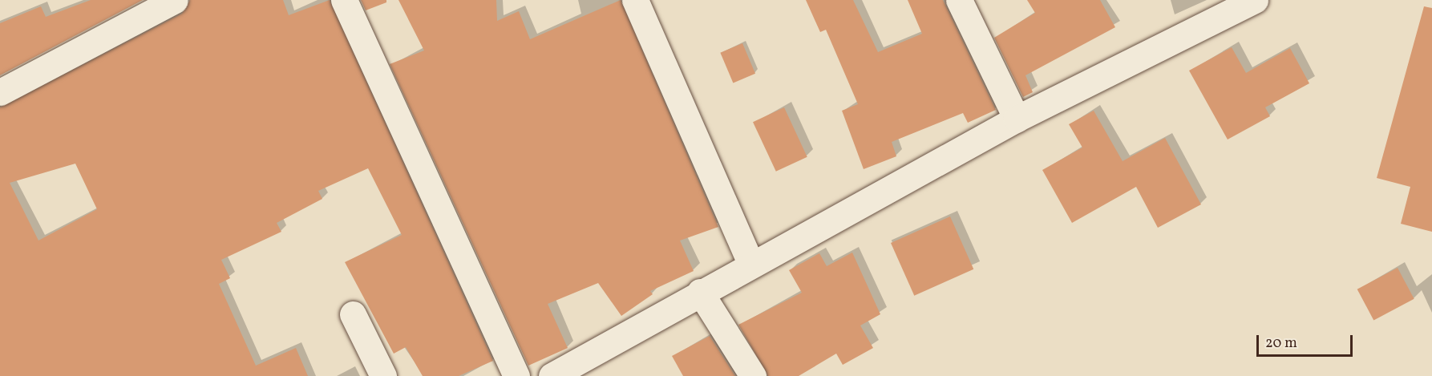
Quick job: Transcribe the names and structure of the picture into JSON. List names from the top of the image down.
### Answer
{
  "scale_bar": "20 m"
}
